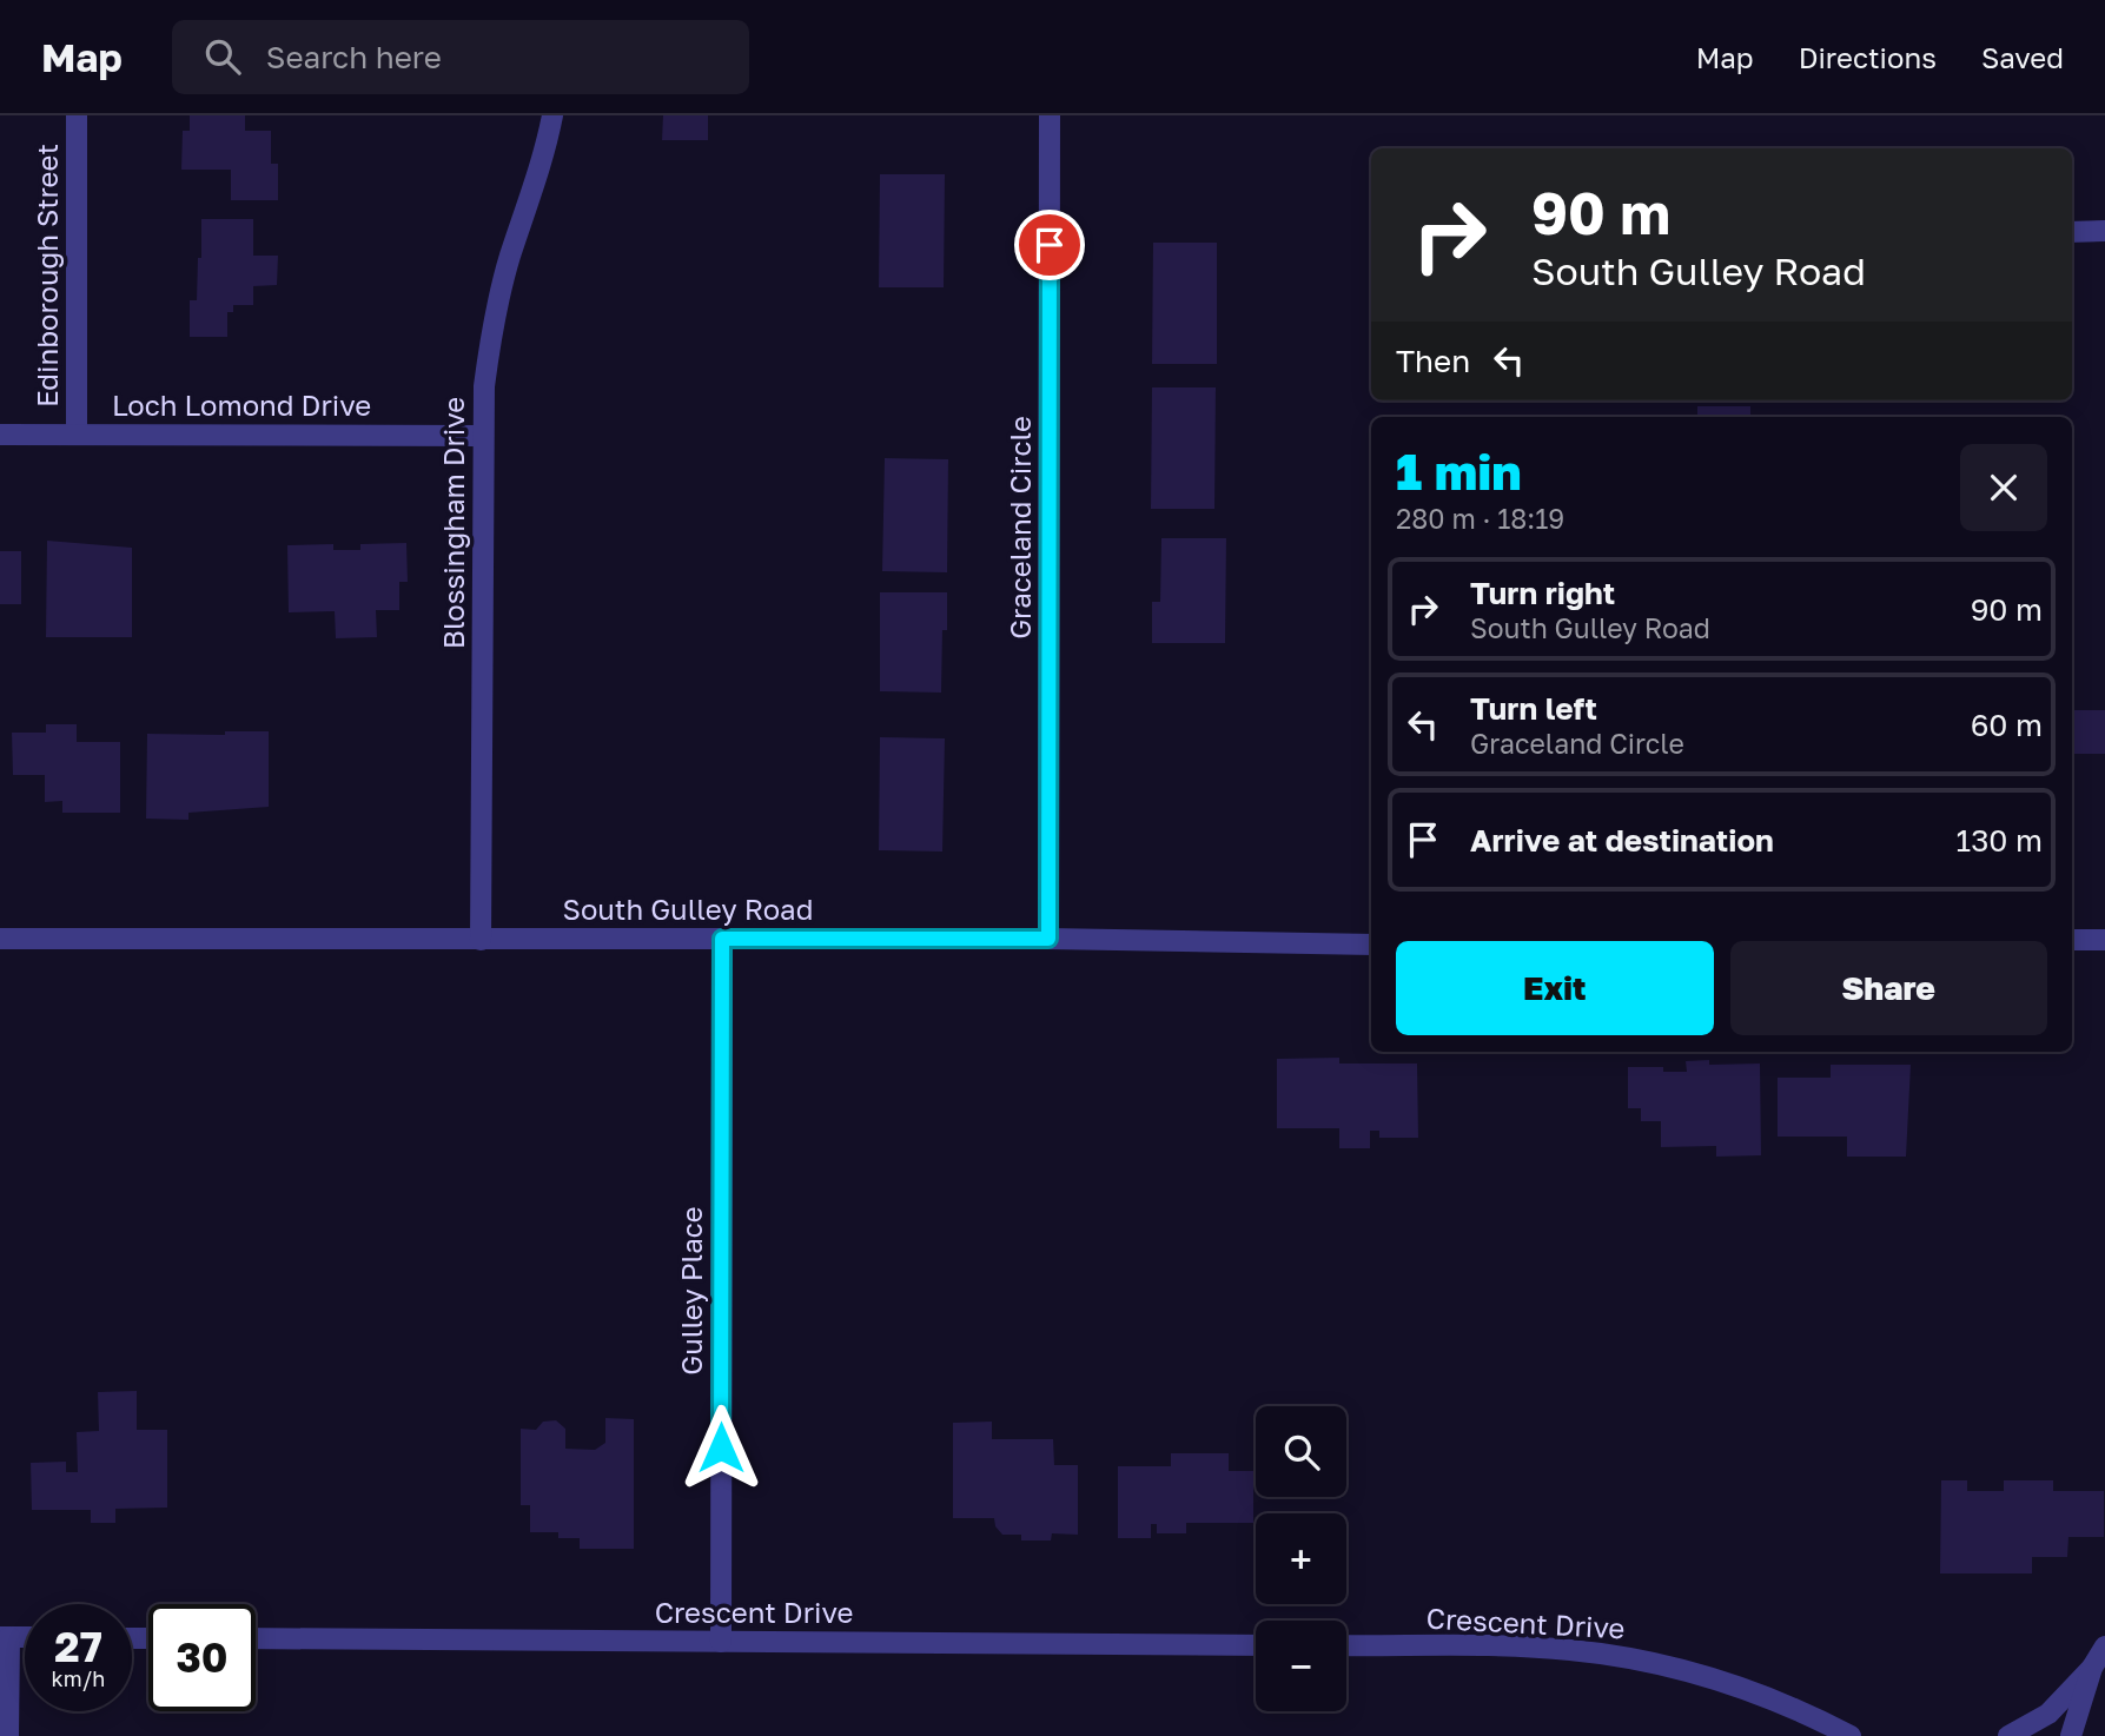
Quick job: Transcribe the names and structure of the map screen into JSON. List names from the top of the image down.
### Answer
{
  "streets": {
    "street": [
      "Edinborough Street",
      "Loch Lomond Drive",
      "Blossingham Drive",
      "Graceland Circle",
      "South Gulley Road",
      "Gulley Place",
      "Crescent Drive"
    ]
  },
  "crossings": [
    ["Edinborough Street", "Loch Lomond Drive"],
    ["Loch Lomond Drive", "Blossingham Drive"],
    ["Blossingham Drive", "South Gulley Road"],
    ["Graceland Circle", "South Gulley Road"],
    ["South Gulley Road", "Gulley Place"],
    ["Gulley Place", "Crescent Drive"]
  ],
  "page": {
    "header": "Map",
    "search": "Search here",
    "nav": ["Map", "Directions", "Saved"],
    "turn": ["90 m", "South Gulley Road"],
    "then": "Then",
    "heading": ["1 min", "280 m · 18:19"],
    "list": [
      {
        "name": "Turn right",
        "note": "South Gulley Road",
        "value": "90 m"
      },
      {
        "name": "Turn left",
        "note": "Graceland Circle",
        "value": "60 m"
      },
      {
        "name": "Arrive at destination",
        "value": "130 m"
      }
    ],
    "buttons": ["Exit", "Share"],
    "map_buttons": ["+", "−"],
    "speed": "27 km/h",
    "limit": "30"
  }
}
